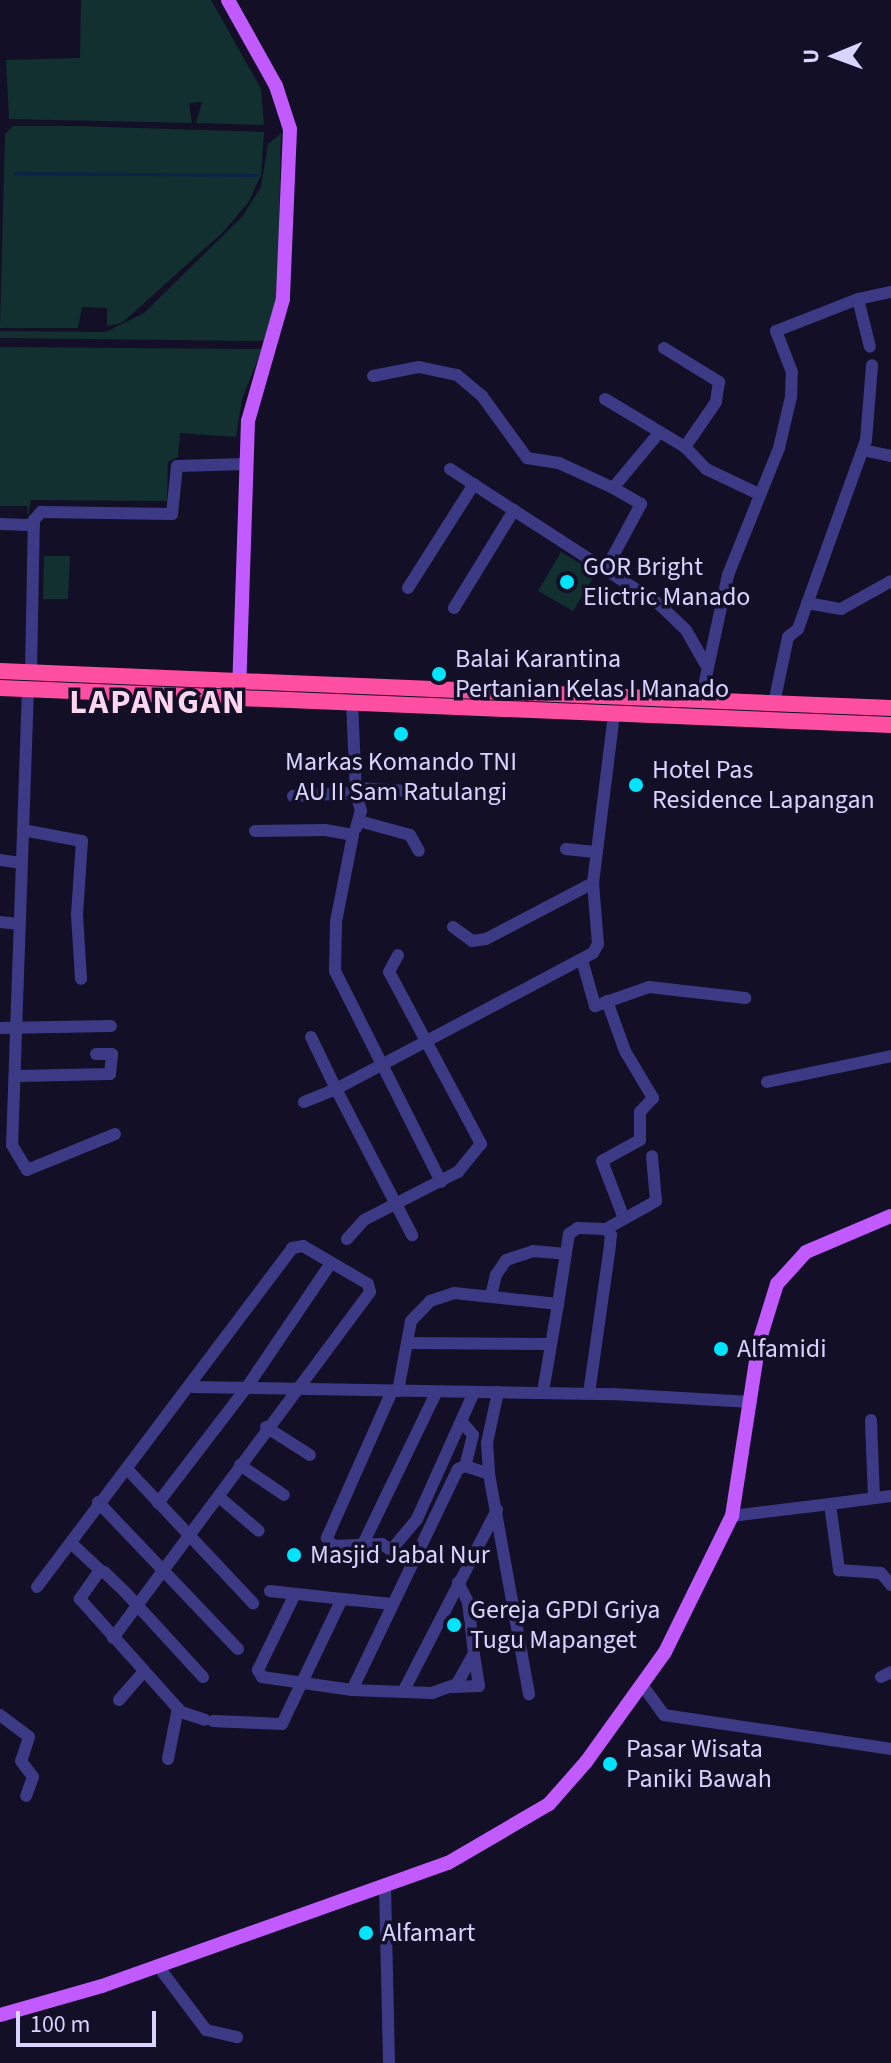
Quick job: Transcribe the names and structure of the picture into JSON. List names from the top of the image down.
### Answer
{
  "districts": ["LAPANGAN"],
  "places": [
    "GOR Bright Elictric Manado",
    "Balai Karantina Pertanian Kelas I Manado",
    "Markas Komando TNI AU II Sam Ratulangi",
    "Hotel Pas Residence Lapangan",
    "Alfamidi",
    "Masjid Jabal Nur",
    "Gereja GPDI Griya Tugu Mapanget",
    "Pasar Wisata Paniki Bawah",
    "Alfamart"
  ],
  "scale_bar": "100 m",
  "north": "left"
}
